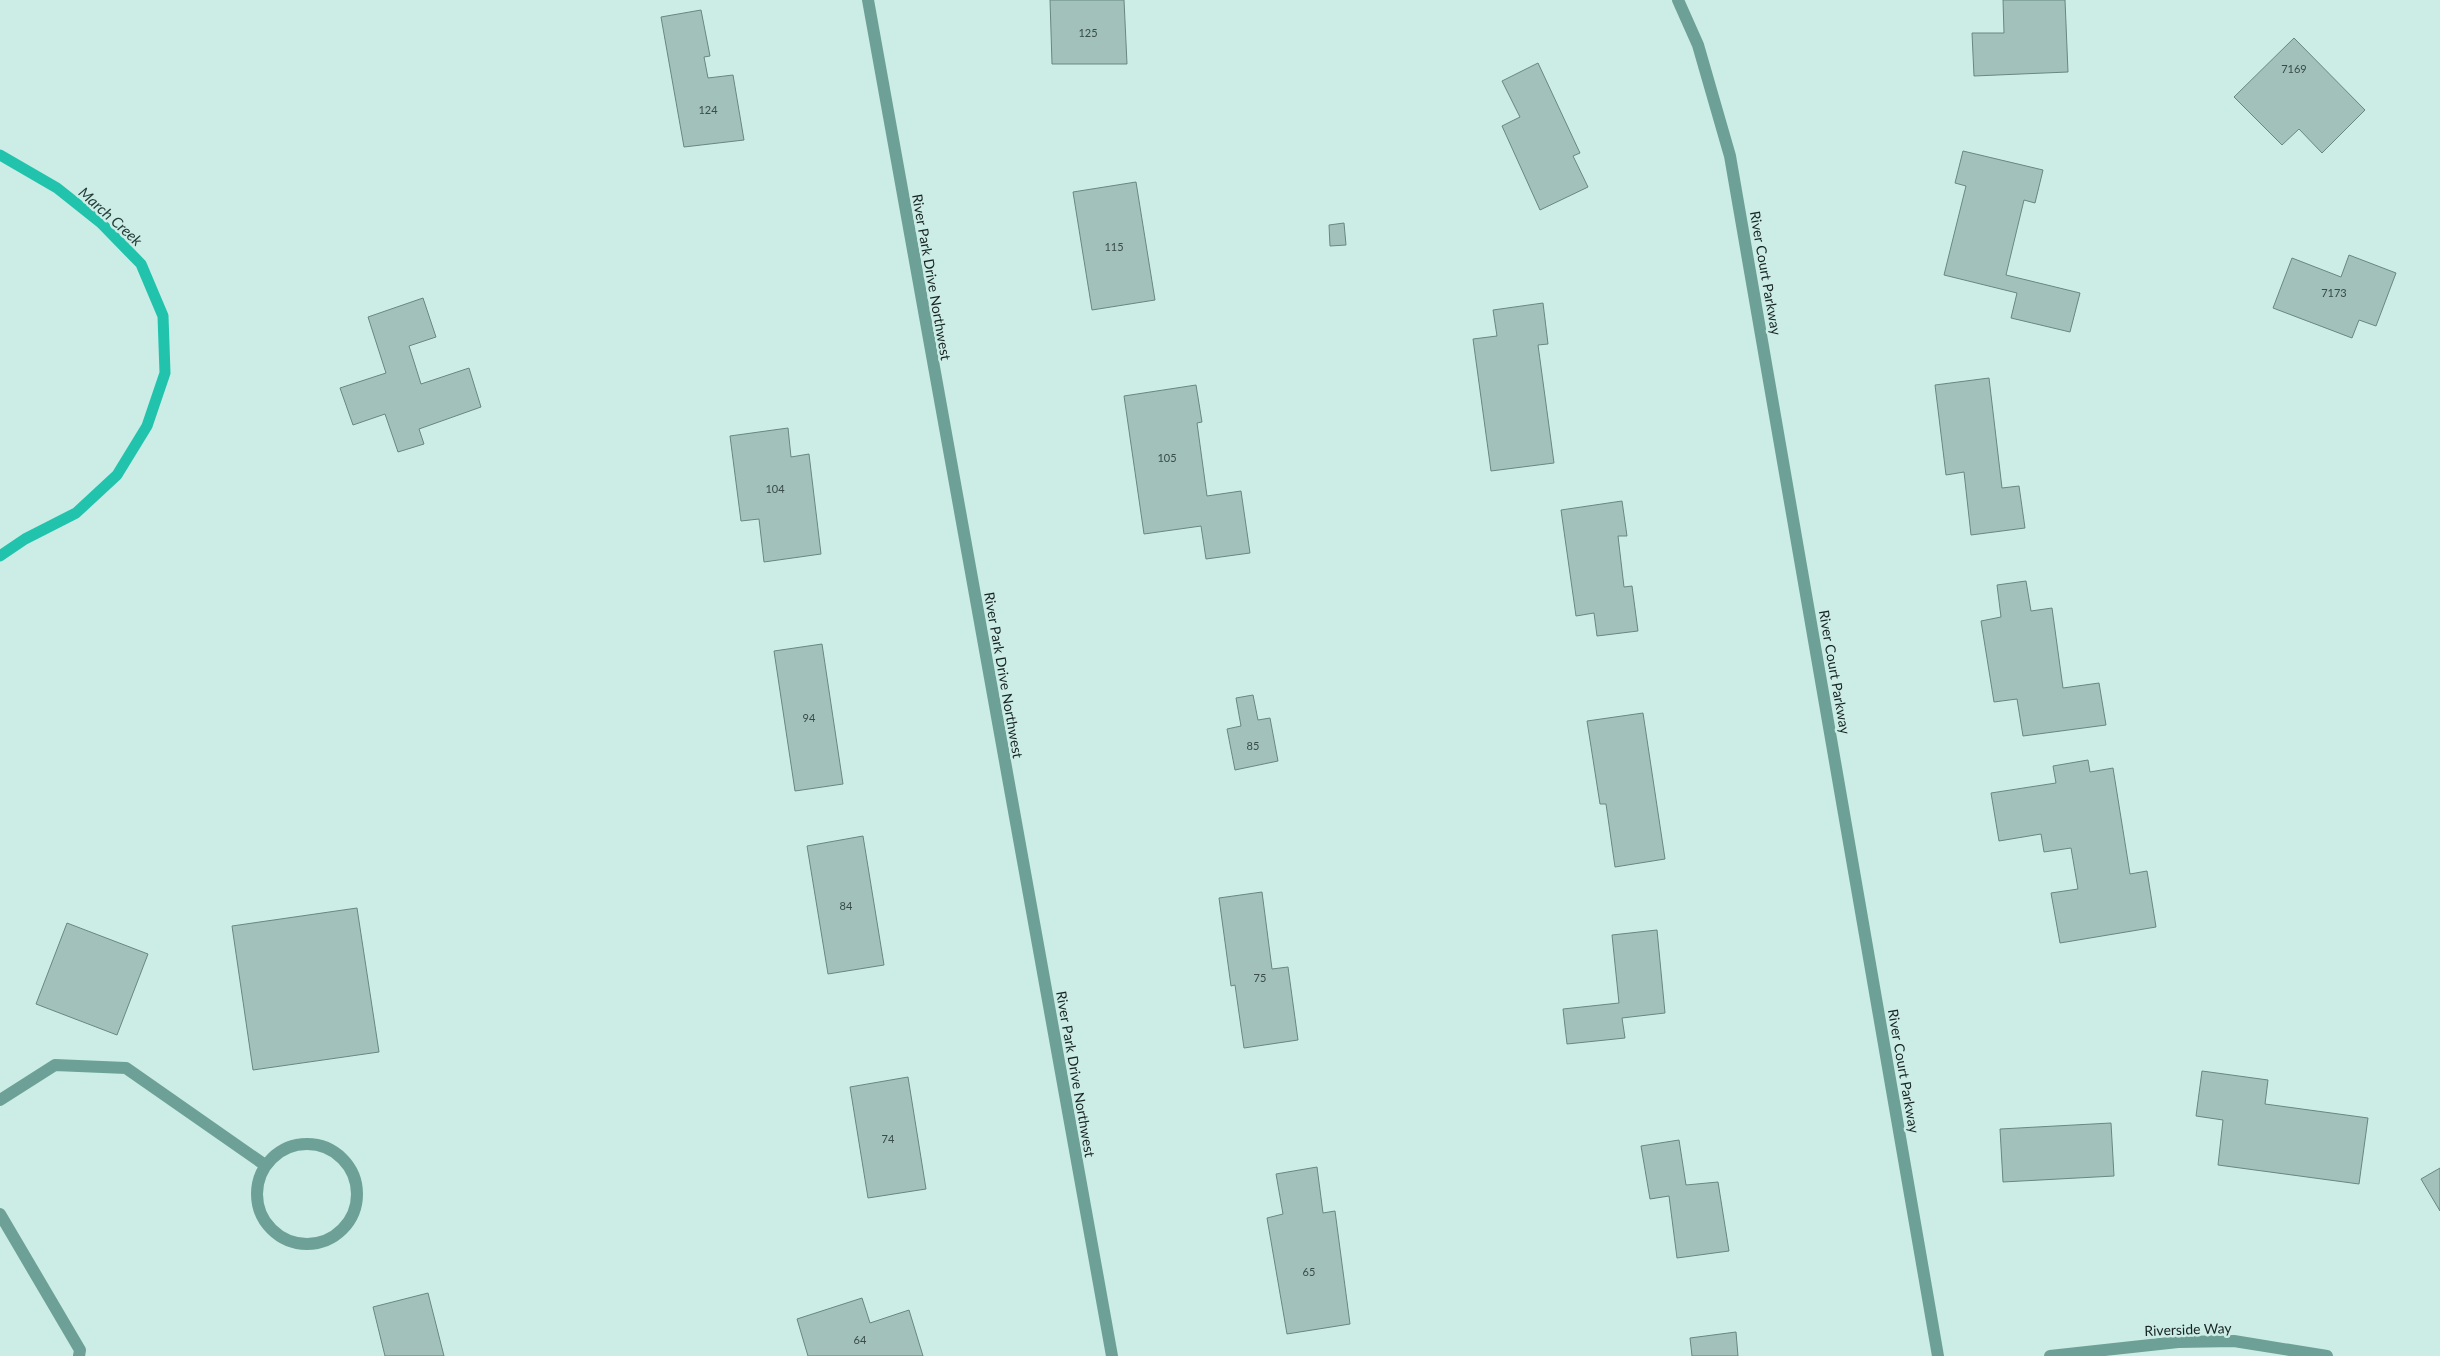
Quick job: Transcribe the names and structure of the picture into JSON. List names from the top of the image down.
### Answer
{
  "streets": {
    "street": ["River Court Parkway", "River Park Drive Northwest", "Riverside Way"]
  },
  "water": ["March Creek"],
  "house_numbers": [
    "125",
    "7169",
    "124",
    "115",
    "7173",
    "105",
    "104",
    "94",
    "85",
    "84",
    "75",
    "74",
    "65",
    "64"
  ]
}
